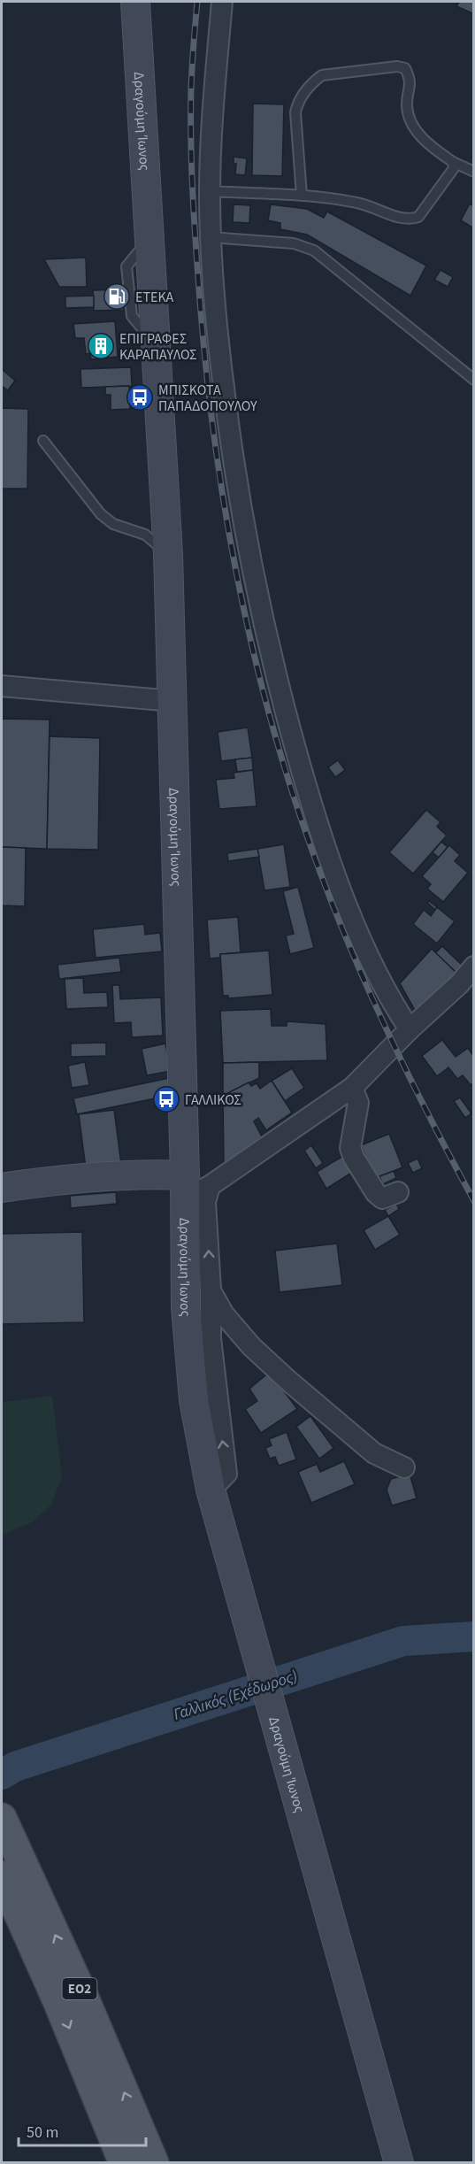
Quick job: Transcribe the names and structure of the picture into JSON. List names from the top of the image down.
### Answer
{
  "streets": {
    "main road": ["Δραγούμη Ίωνος", "ΕΟ2"]
  },
  "water": ["Γαλλικός (Εχέδωρος)"],
  "places": {
    "fuel station": ["ΕΤΕΚΑ"],
    "building": ["ΕΠΙΓΡΑΦΕΣ ΚΑΡΑΠΑΥΛΟΣ"],
    "bus stop": ["ΜΠΙΣΚΟΤΑ ΠΑΠΑΔΟΠΟΥΛΟΥ", "ΓΑΛΛΙΚΟΣ"]
  },
  "scale_bar": "50 m"
}
